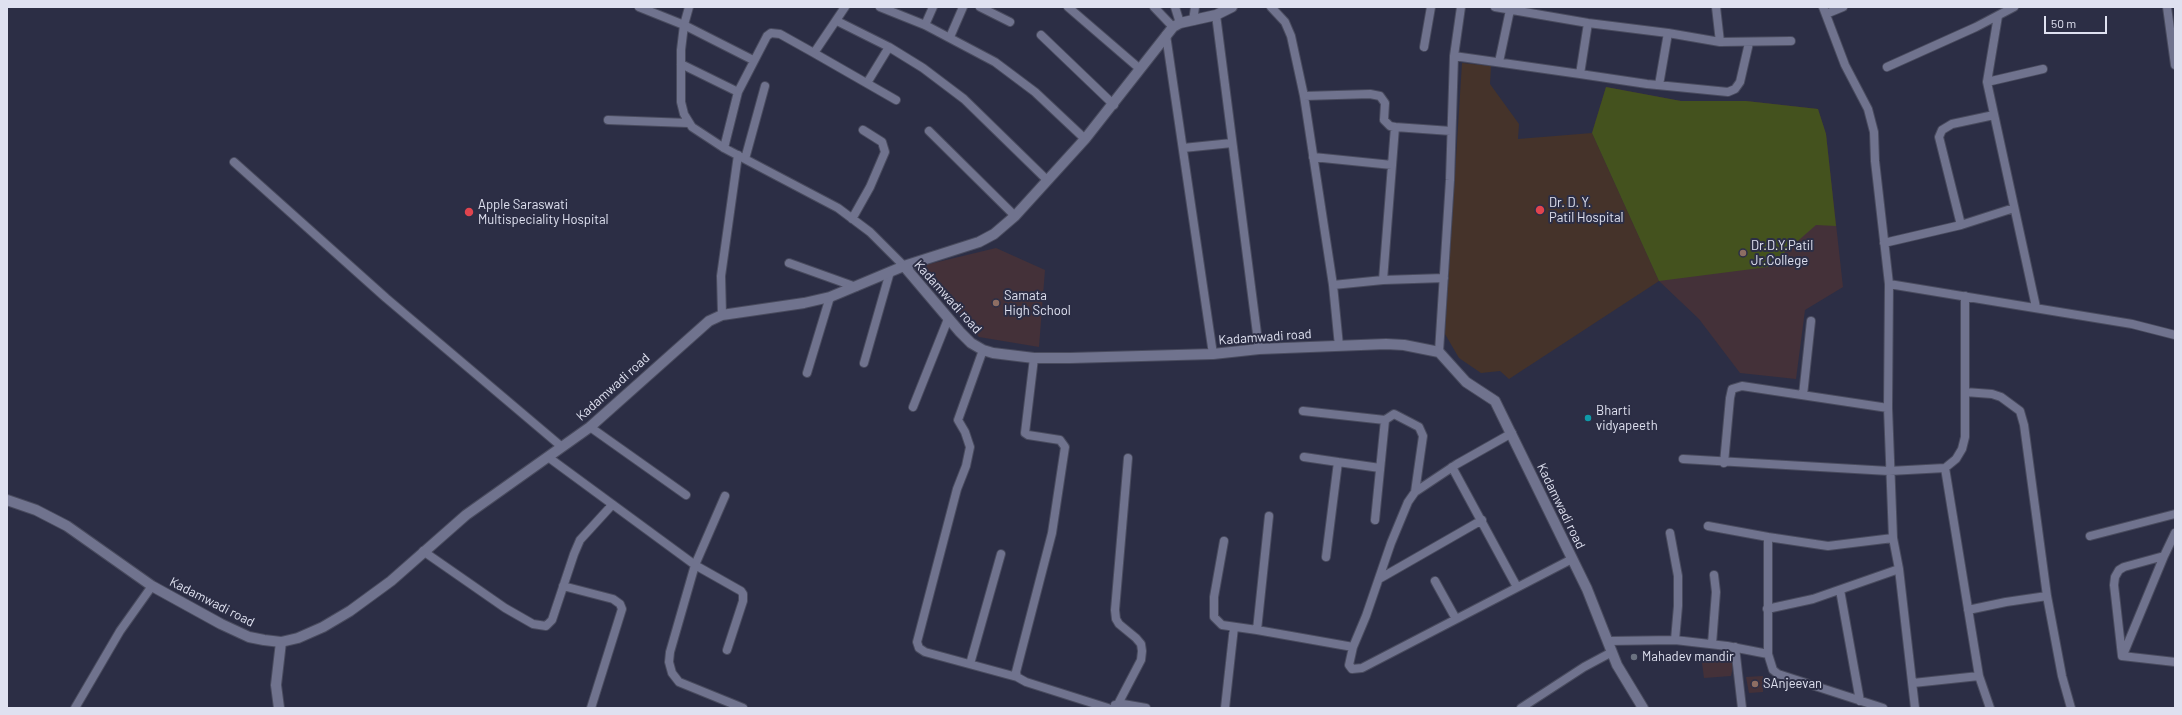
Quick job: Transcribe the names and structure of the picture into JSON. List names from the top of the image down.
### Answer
{
  "streets": {
    "street": ["Kadamwadi road"]
  },
  "places": [
    "Dr. D. Y. Patil Hospital",
    "Apple Saraswati Multispeciality Hospital",
    "Dr.D.Y.Patil Jr.College",
    "Samata High School",
    "Bharti vidyapeeth",
    "Mahadev mandir",
    "SAnjeevan"
  ],
  "scale_bar": "50 m"
}
